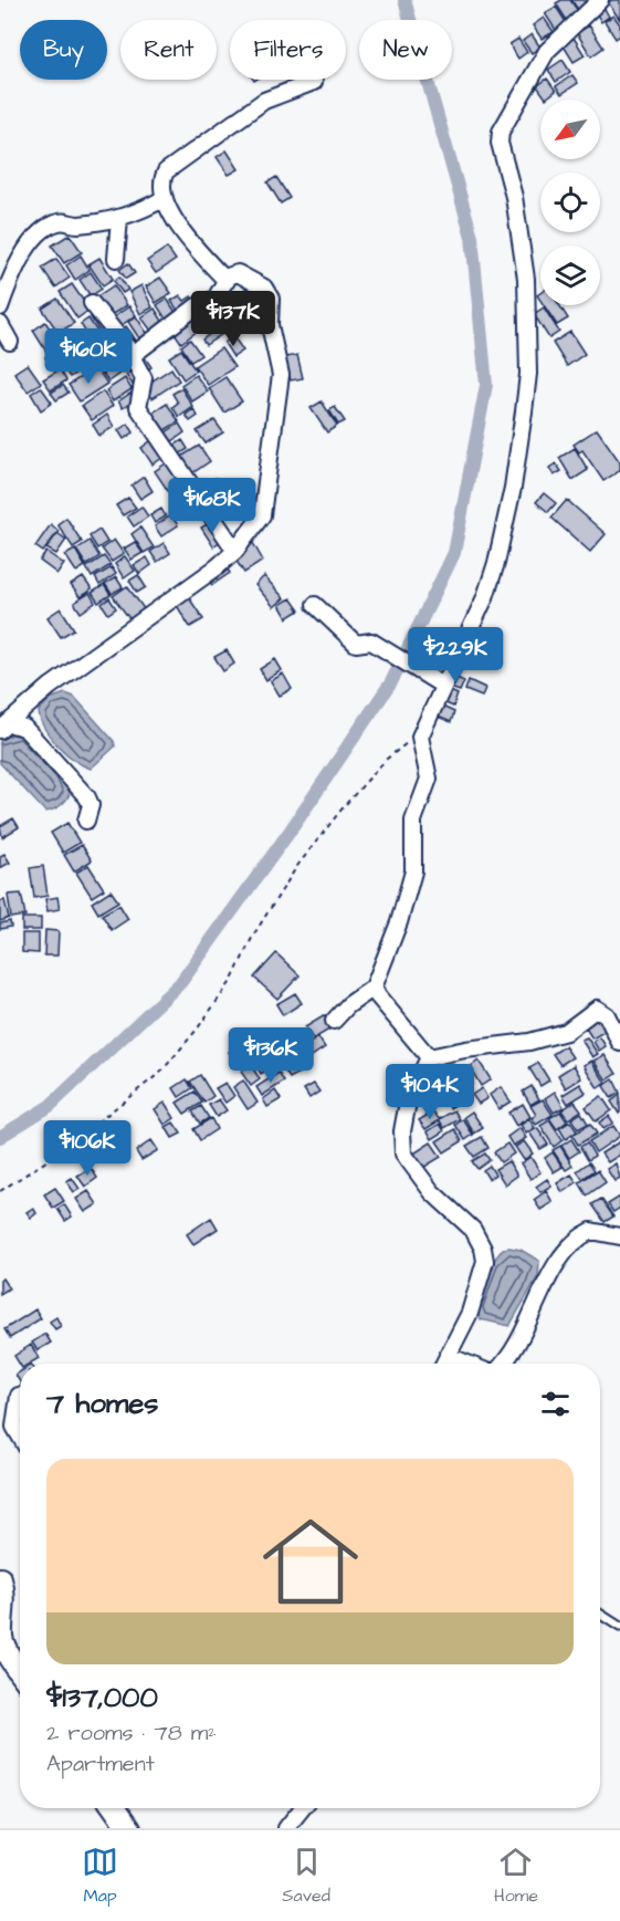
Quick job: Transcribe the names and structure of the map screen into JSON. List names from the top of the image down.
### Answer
{
  "north": "bottom left",
  "page": {
    "chip": [
      "Buy",
      "Rent",
      "Filters",
      "New"
    ],
    "price": [
      "$137K",
      "$160K",
      "$168K",
      "$229K",
      "$136K",
      "$104K",
      "$106K"
    ],
    "heading": "7 homes",
    "list": [
      {
        "name": "$137,000",
        "note": "2 rooms · 78 m² · Apartment"
      }
    ],
    "tabs": ["Map", "Saved", "Home"]
  }
}
